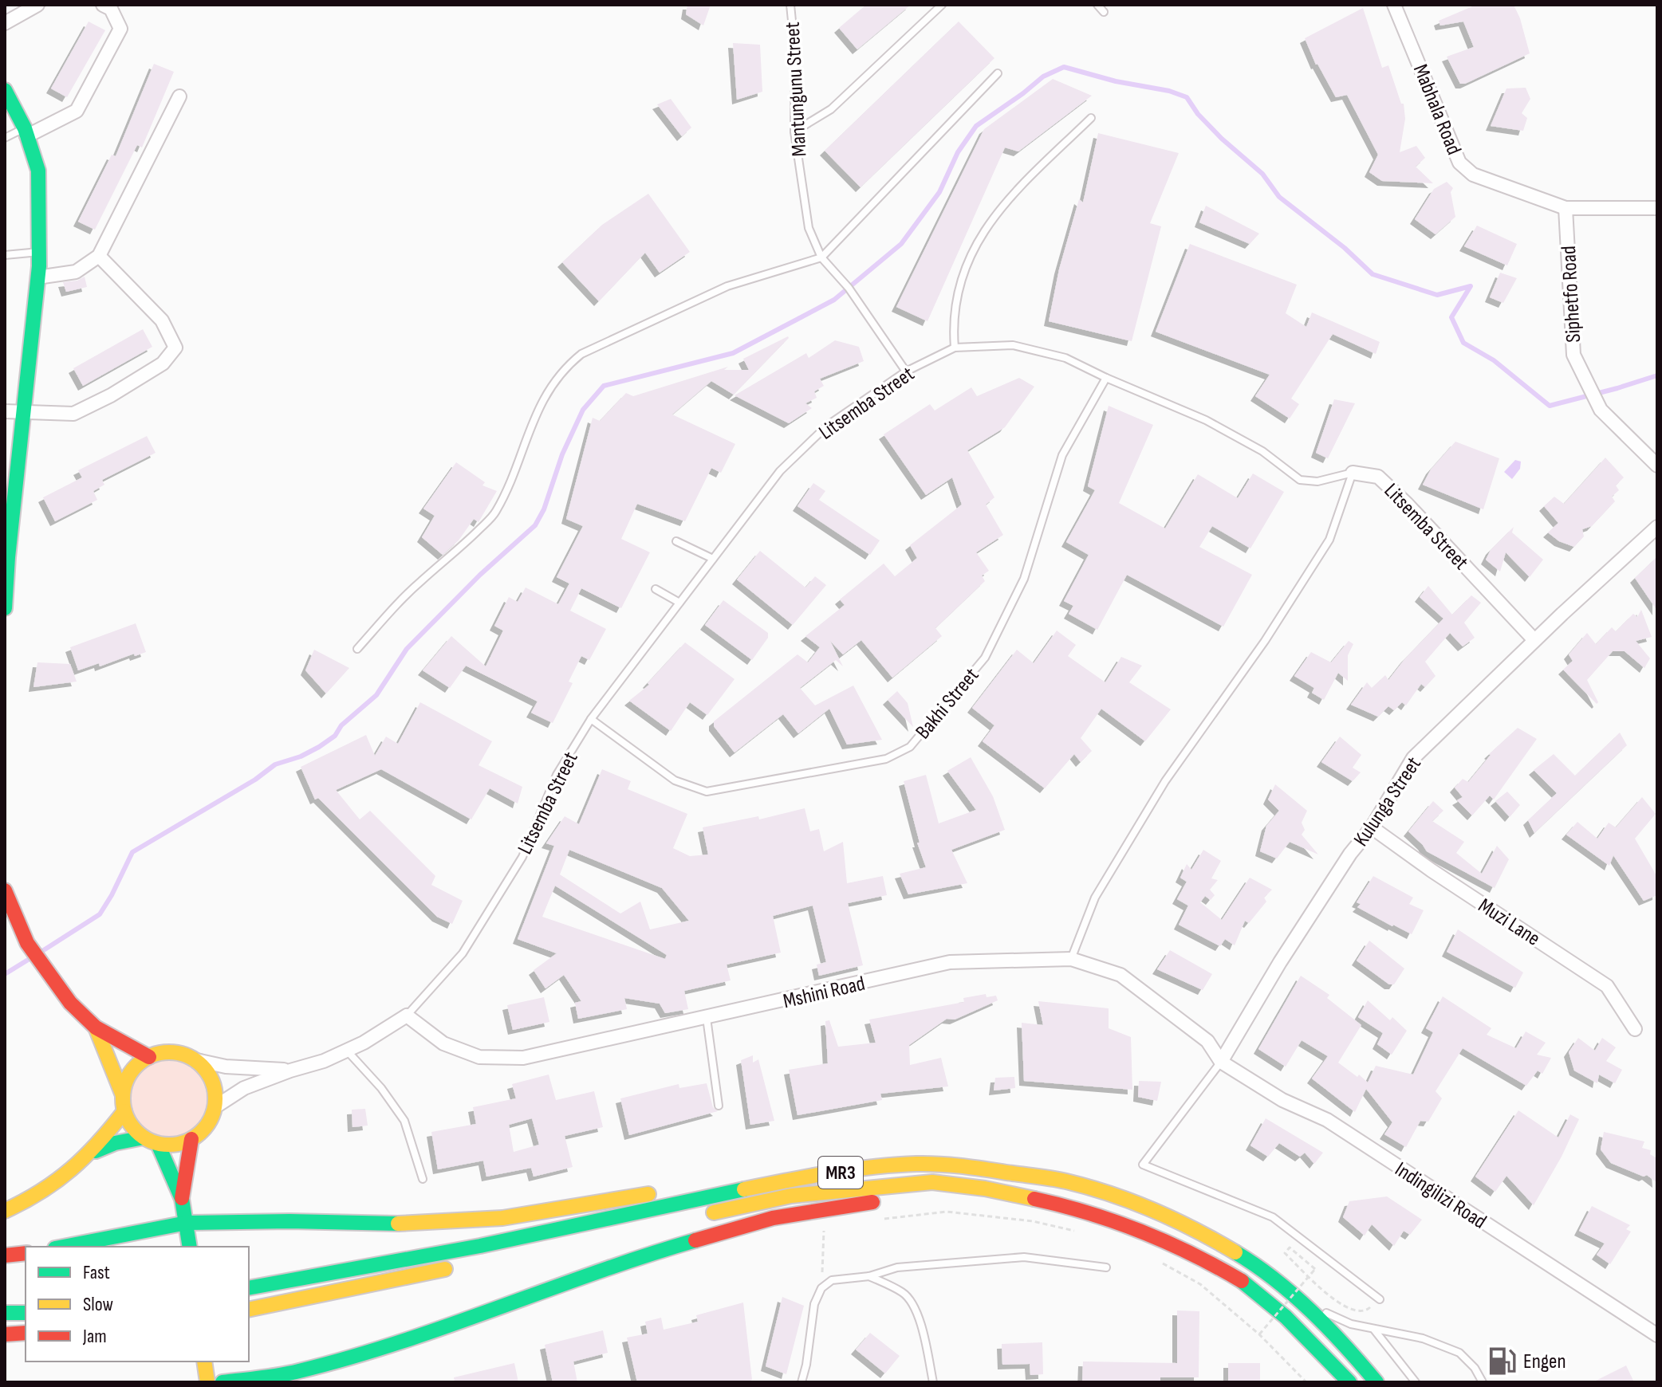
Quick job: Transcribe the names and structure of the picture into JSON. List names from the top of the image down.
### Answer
{
  "streets": {
    "main road": ["MR3"],
    "street": [
      "Mabhala Road",
      "Siphetfo Road",
      "Litsemba Street",
      "Kulunga Street",
      "Muzi Lane",
      "Mshini Road",
      "Indingilizi Road"
    ],
    "lane": ["Mantungunu Street", "Bakhi Street"]
  },
  "crossings": [
    ["Mantungunu Street", "Litsemba Street"],
    ["Mabhala Road", "Siphetfo Road"],
    ["Litsemba Street", "Bakhi Street"],
    ["Litsemba Street", "Kulunga Street"],
    ["Litsemba Street", "Mshini Road"],
    ["Kulunga Street", "Muzi Lane"],
    ["Kulunga Street", "Mshini Road"],
    ["Kulunga Street", "Indingilizi Road"],
    ["Mshini Road", "Indingilizi Road"]
  ],
  "places": {
    "fuel station": ["Engen"]
  },
  "legend": ["Fast", "Slow", "Jam"]
}
